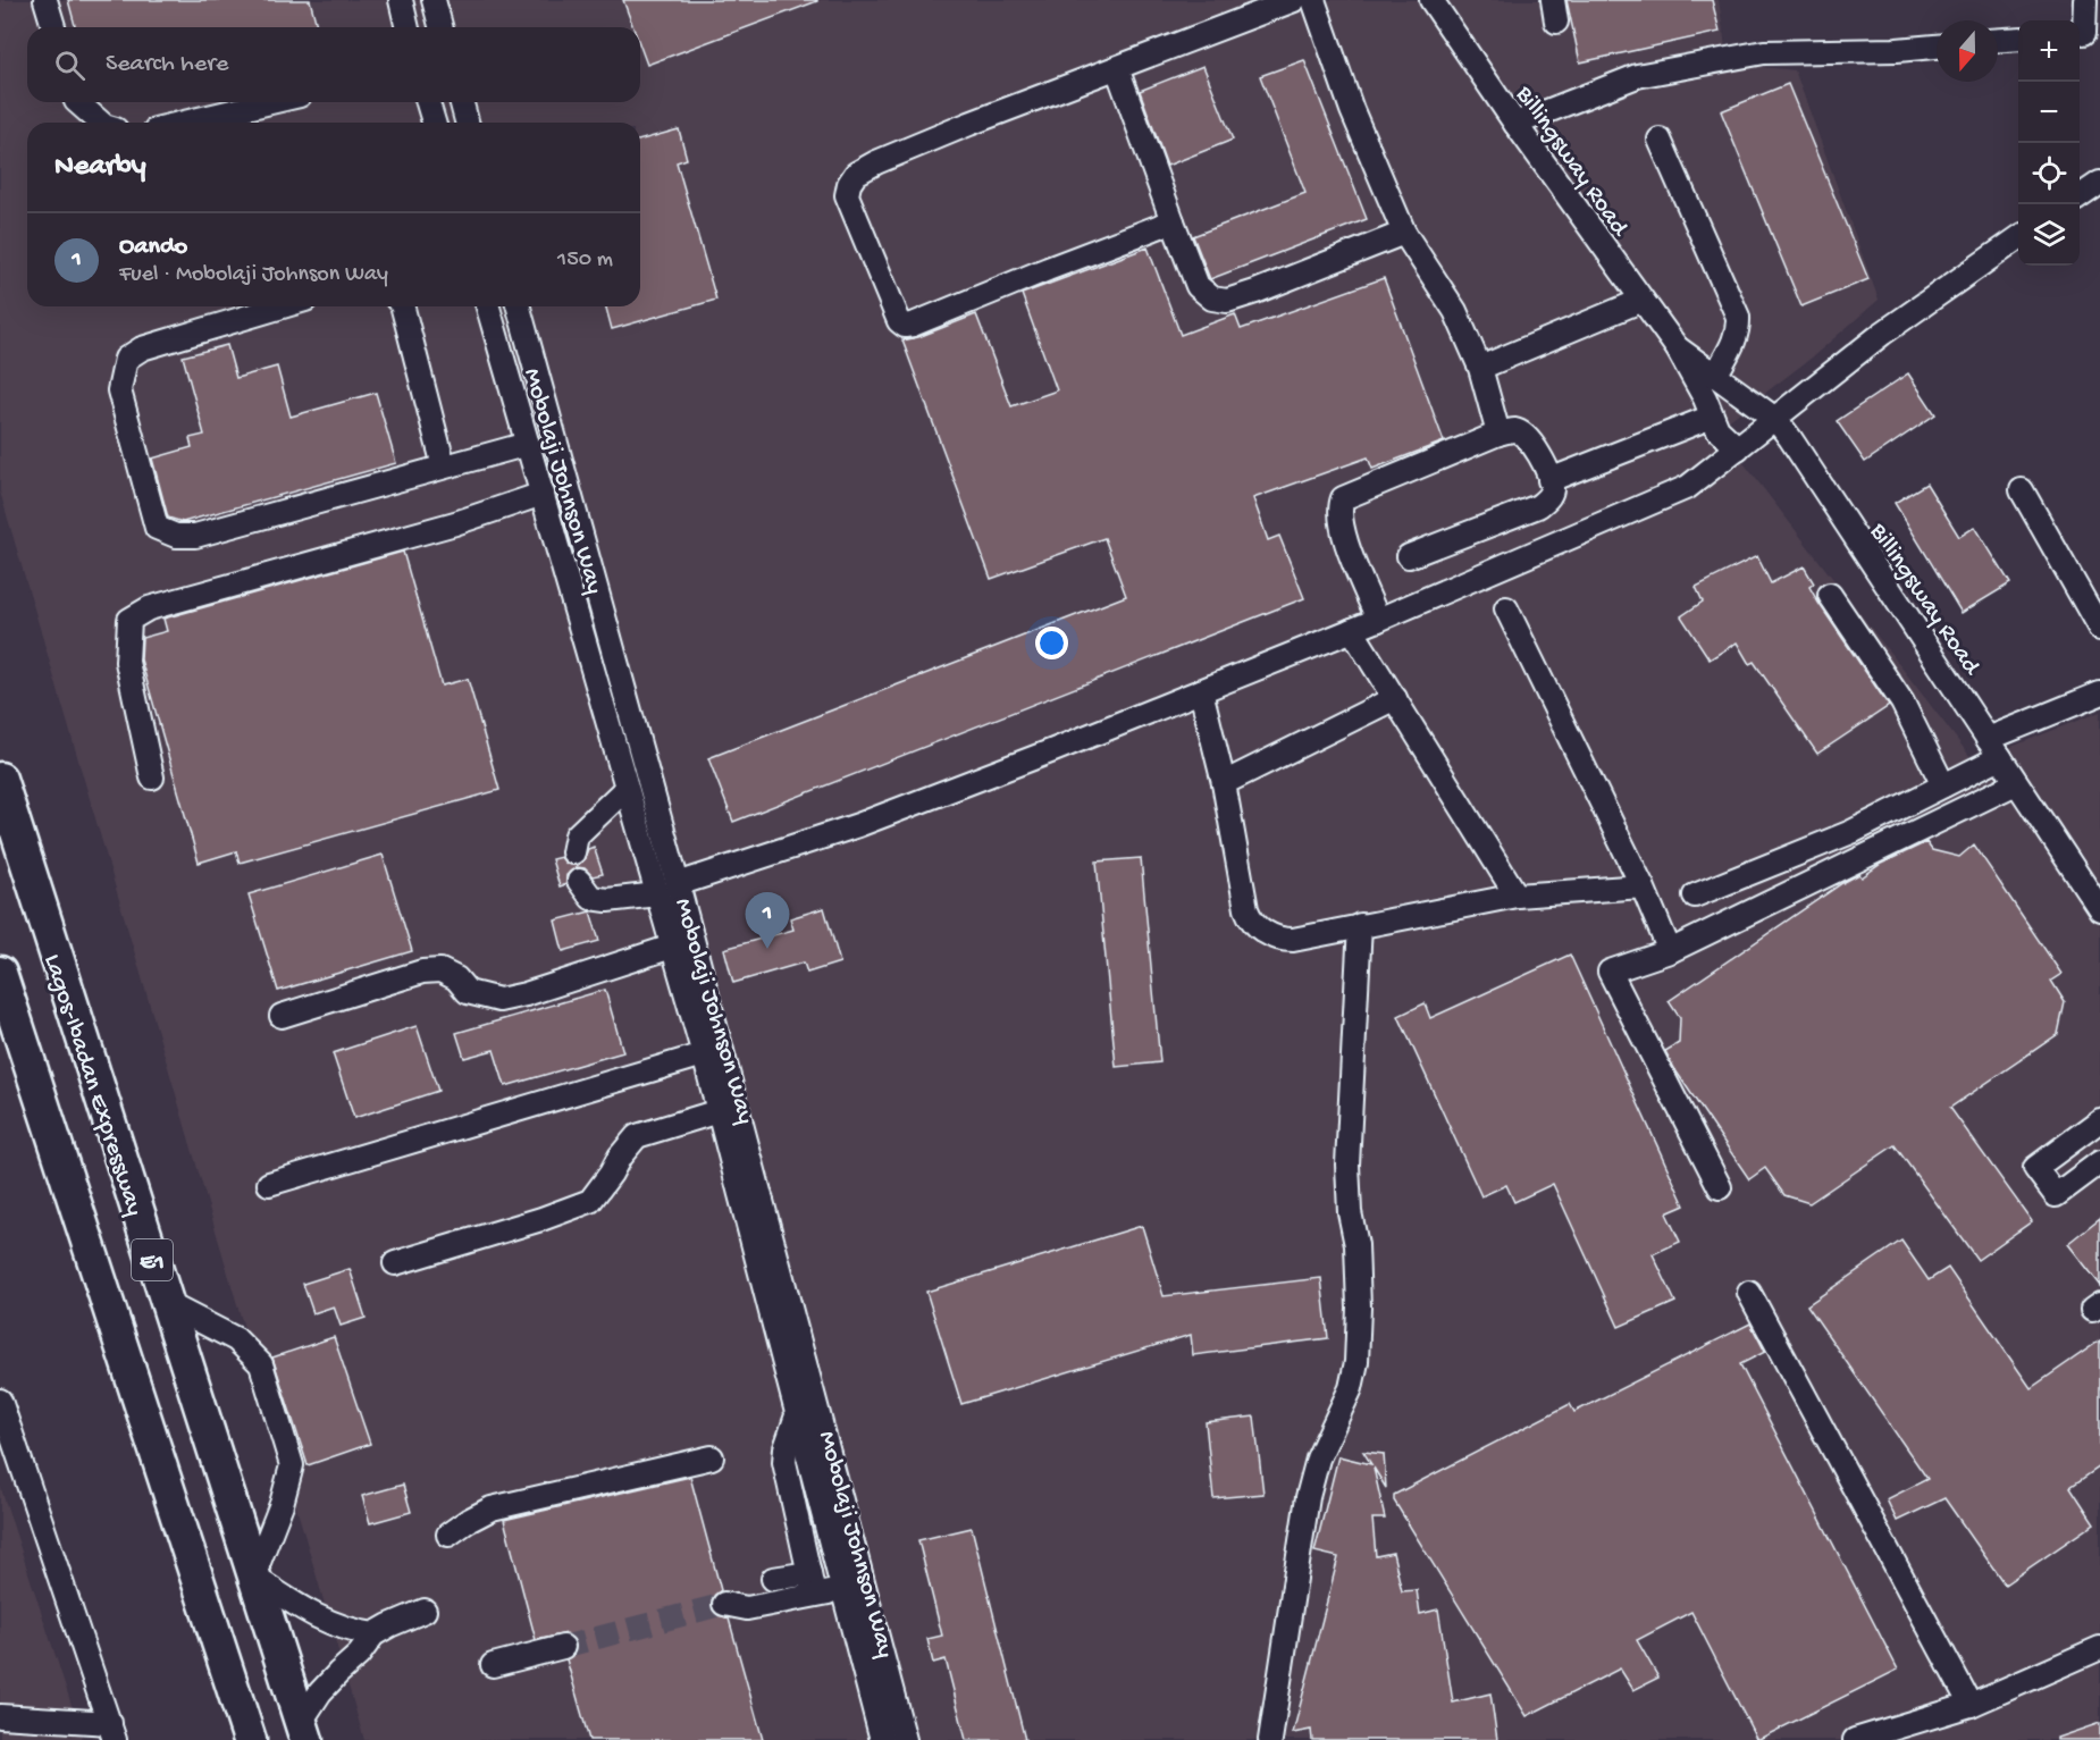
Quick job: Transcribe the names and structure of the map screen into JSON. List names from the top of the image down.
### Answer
{
  "streets": {
    "highway": ["Lagos-Ibadan Expressway", "E1"],
    "street": ["Billingsway Road", "Mobolaji Johnson Way"]
  },
  "north": "bottom",
  "page": {
    "map_buttons": ["+", "−"],
    "search": "Search here",
    "heading": "Nearby",
    "list": [
      {
        "mark": "1",
        "name": "Oando",
        "note": "Fuel · Mobolaji Johnson Way",
        "value": "150 m"
      }
    ],
    "pins": "1"
  }
}
